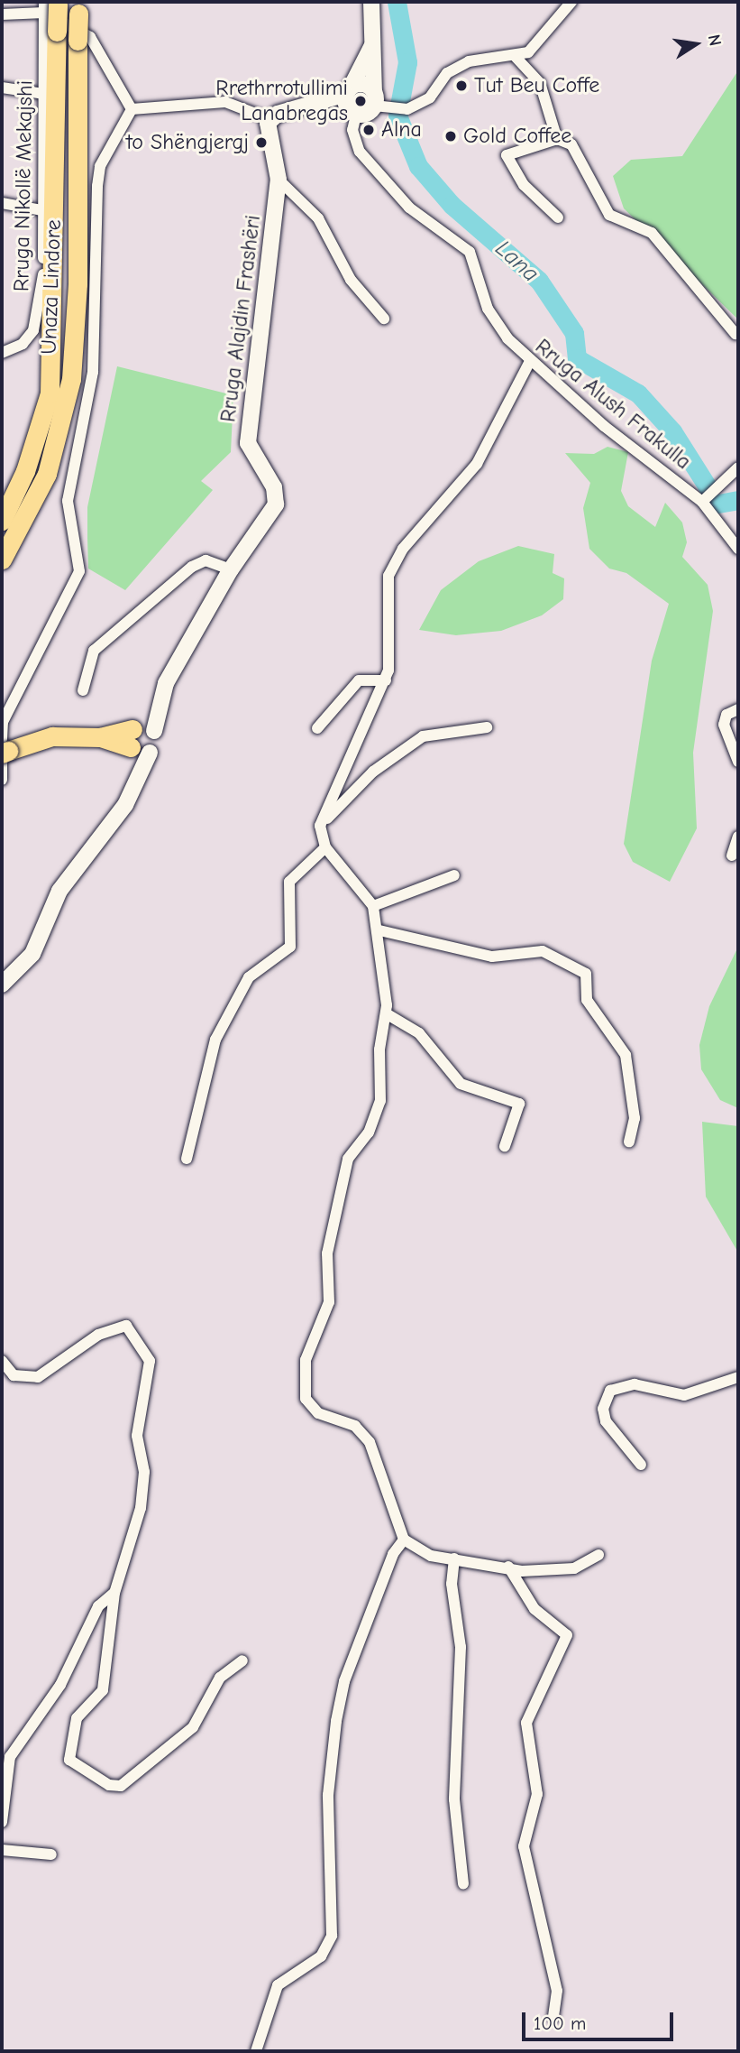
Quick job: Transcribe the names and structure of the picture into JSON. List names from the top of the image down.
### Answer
{
  "streets": {
    "highway": ["Unaza Lindore"],
    "main road": ["Rruga Alajdin Frashëri"],
    "street": ["Rruga Nikollë Mekajshi", "Rruga Alush Frakulla"]
  },
  "crossings": [
    ["Rruga Nikollë Mekajshi", "Unaza Lindore"]
  ],
  "water": ["Lana"],
  "places": [
    "Tut Beu Coffe",
    "Rrethrrotullimi Lanabregas",
    "Alna",
    "Gold Coffee",
    "to Shëngjergj"
  ],
  "scale_bar": "100 m",
  "north": "right"
}
